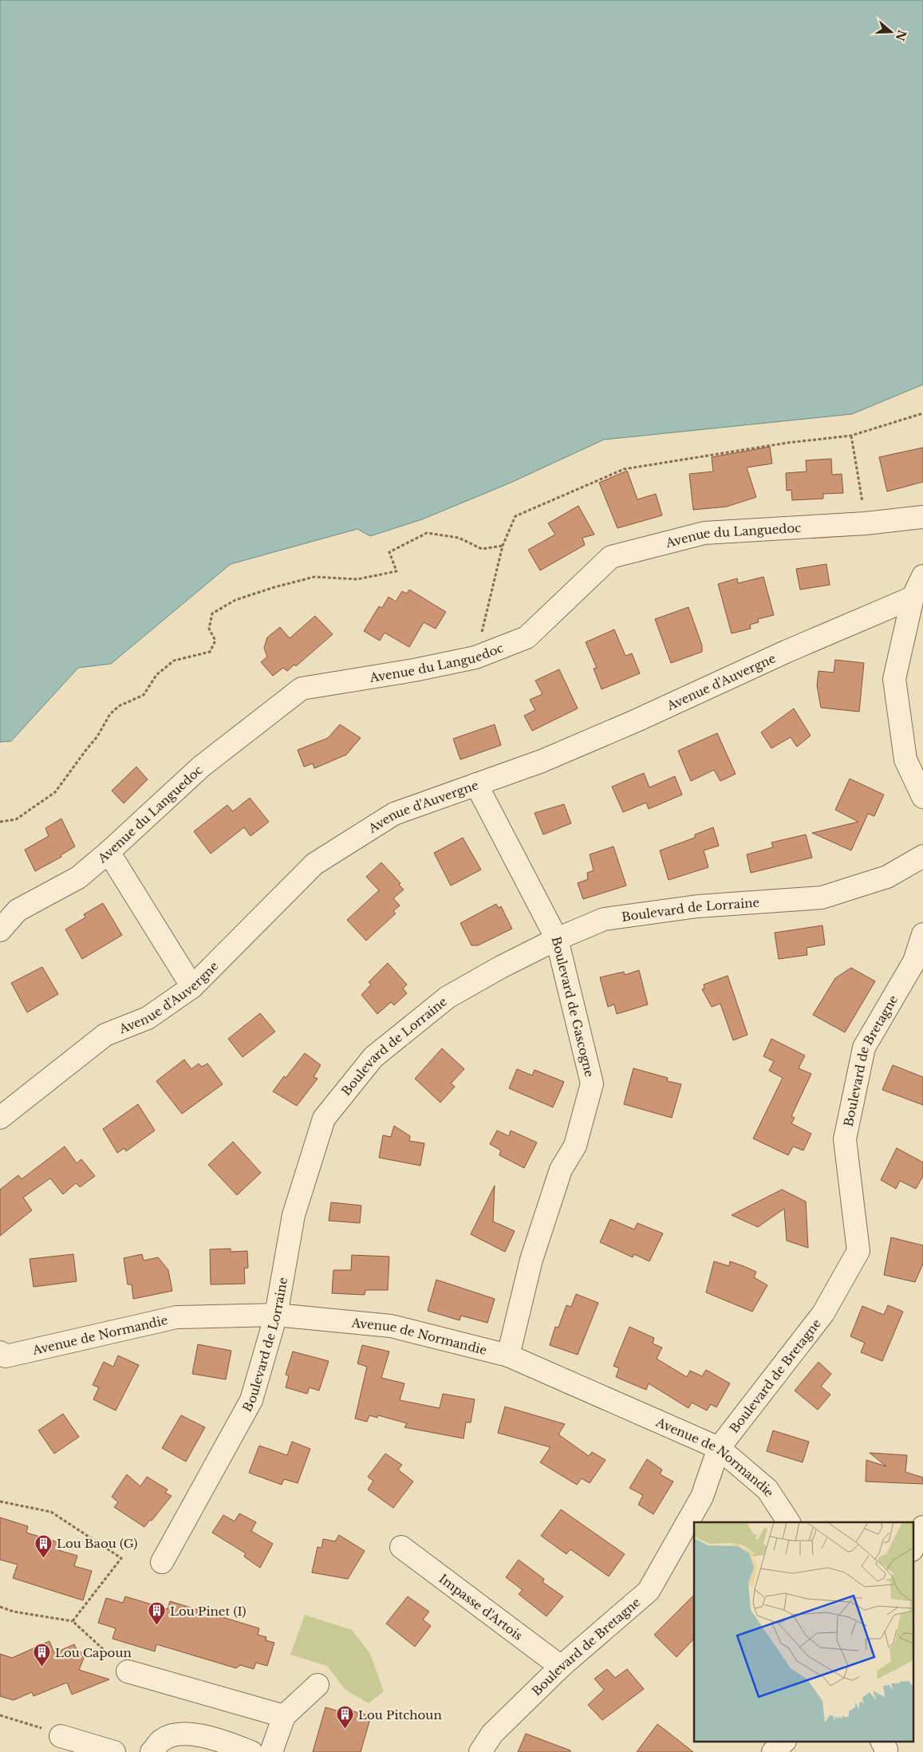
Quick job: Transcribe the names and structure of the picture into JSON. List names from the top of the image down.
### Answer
{
  "streets": {
    "street": [
      "Avenue du Languedoc",
      "Avenue d'Auvergne",
      "Boulevard de Lorraine",
      "Boulevard de Gascogne",
      "Boulevard de Bretagne",
      "Avenue de Normandie",
      "Impasse d'Artois"
    ]
  },
  "crossings": [
    ["Avenue d'Auvergne", "Boulevard de Gascogne"],
    ["Boulevard de Lorraine", "Boulevard de Gascogne"],
    ["Boulevard de Lorraine", "Avenue de Normandie"],
    ["Boulevard de Gascogne", "Avenue de Normandie"],
    ["Boulevard de Bretagne", "Avenue de Normandie"],
    ["Boulevard de Bretagne", "Impasse d'Artois"]
  ],
  "places": {
    "building": [
      "Lou Baou (G)",
      "Lou Pinet (I)",
      "Lou Capoun",
      "Lou Pitchoun"
    ]
  },
  "north": "right"
}
